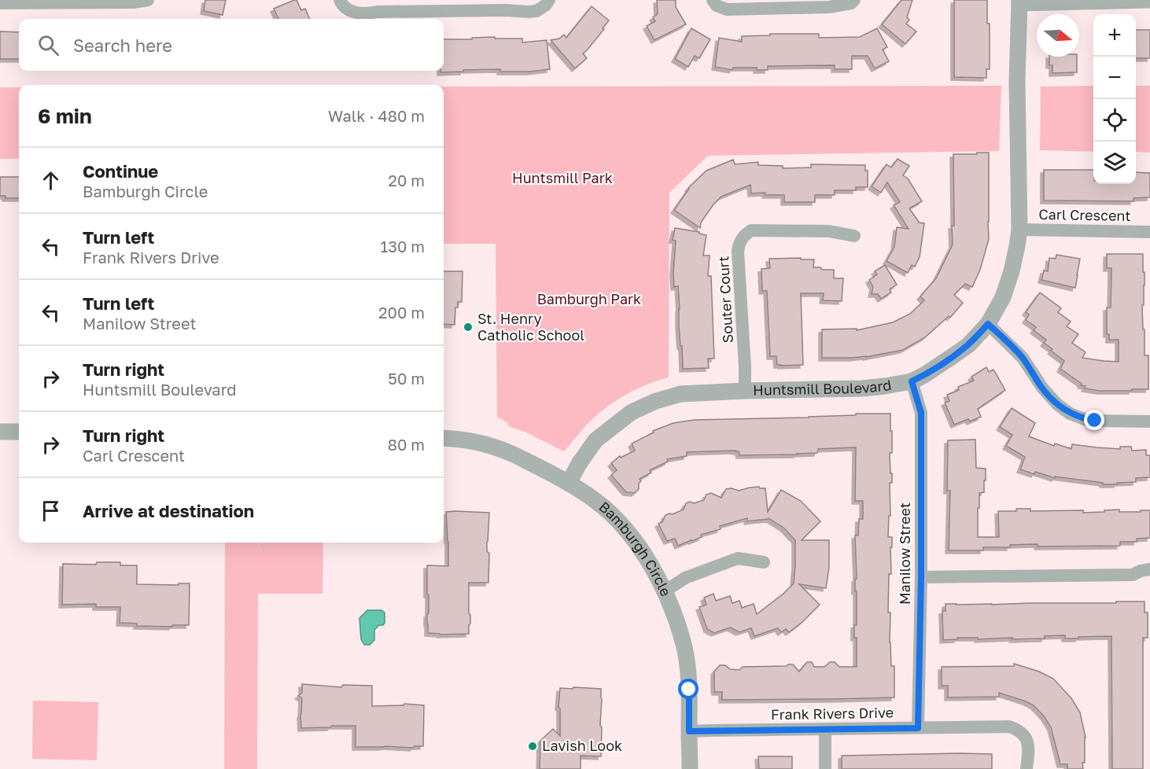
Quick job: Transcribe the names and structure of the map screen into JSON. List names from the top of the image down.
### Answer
{
  "streets": {
    "street": [
      "Carl Crescent",
      "Souter Court",
      "Huntsmill Boulevard",
      "Bamburgh Circle",
      "Manilow Street",
      "Frank Rivers Drive"
    ]
  },
  "crossings": [
    ["Carl Crescent", "Huntsmill Boulevard"],
    ["Souter Court", "Huntsmill Boulevard"],
    ["Huntsmill Boulevard", "Bamburgh Circle"],
    ["Huntsmill Boulevard", "Manilow Street"],
    ["Bamburgh Circle", "Frank Rivers Drive"],
    ["Manilow Street", "Frank Rivers Drive"]
  ],
  "parks": ["Huntsmill Park", "Bamburgh Park"],
  "places": ["St. Henry Catholic School", "Lavish Look"],
  "north": "right",
  "page": {
    "map_buttons": ["+", "−"],
    "search": "Search here",
    "heading": ["6 min", "Walk · 480 m"],
    "list": [
      ["Continue", "Bamburgh Circle", "20 m"],
      ["Turn left", "Frank Rivers Drive", "130 m"],
      ["Turn left", "Manilow Street", "200 m"],
      ["Turn right", "Huntsmill Boulevard", "50 m"],
      ["Turn right", "Carl Crescent", "80 m"],
      "Arrive at destination"
    ]
  }
}
